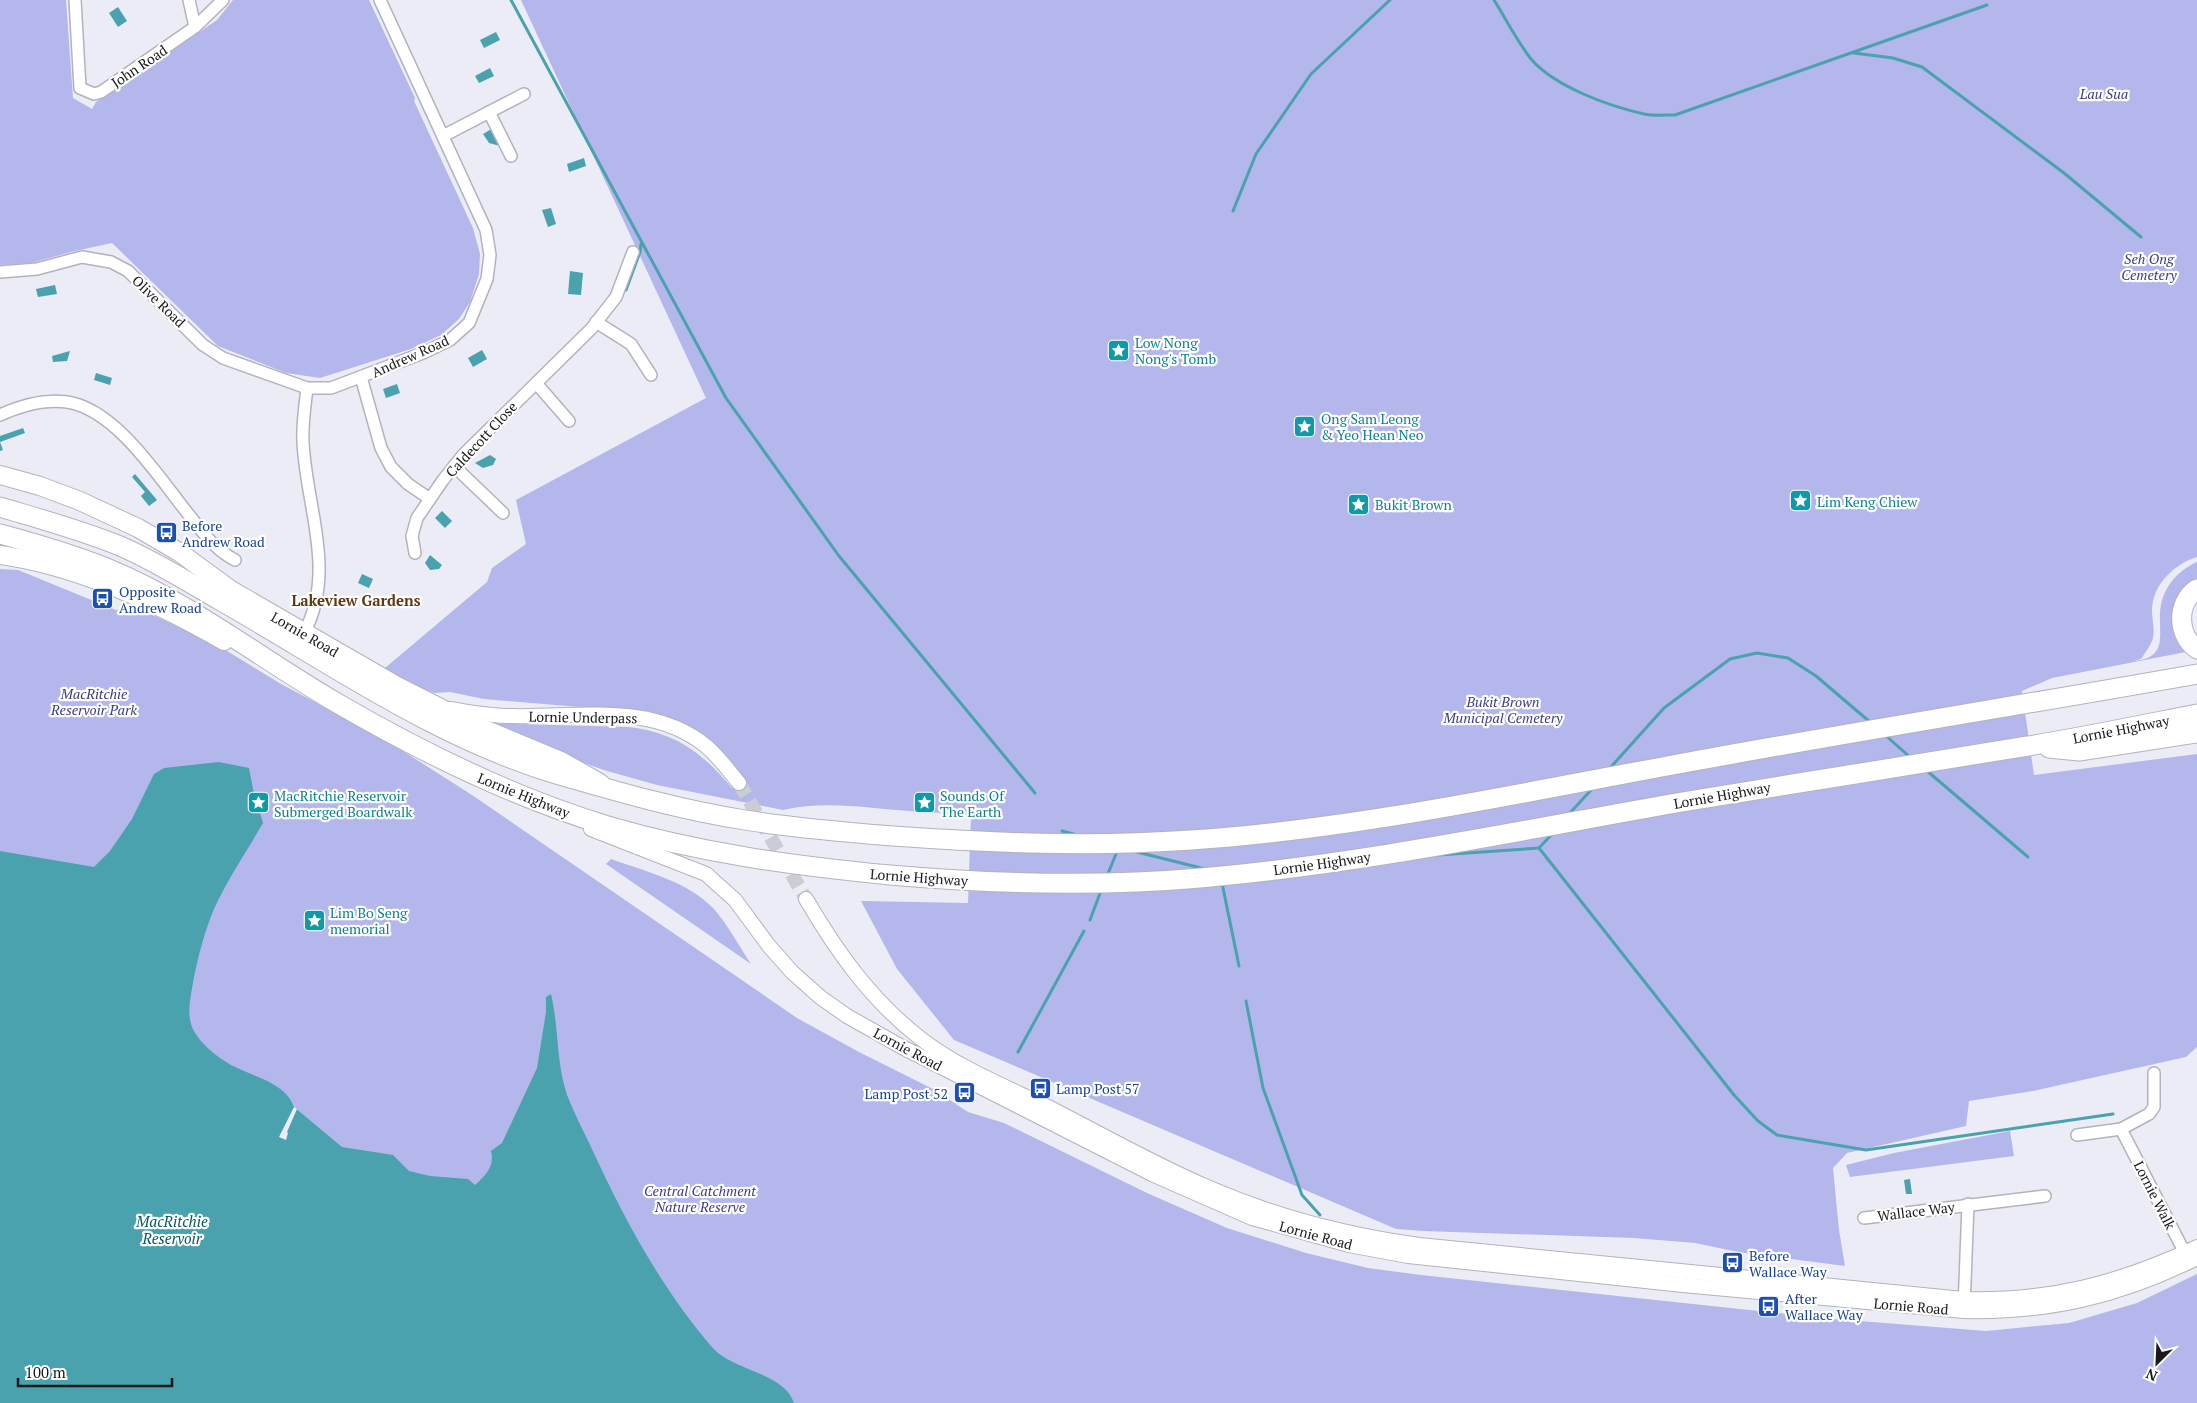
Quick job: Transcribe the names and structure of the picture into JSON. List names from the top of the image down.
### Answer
{
  "streets": {
    "highway": ["Lornie Road", "Lornie Highway"],
    "street": [
      "John Road",
      "Olive Road",
      "Andrew Road",
      "Caldecott Close",
      "Lornie Underpass",
      "Lornie Walk",
      "Wallace Way"
    ]
  },
  "crossings": [
    ["Olive Road", "Andrew Road"],
    ["Lornie Road", "Lornie Underpass"],
    ["Lornie Road", "Lornie Highway"],
    ["Lornie Road", "Lornie Walk"],
    ["Lornie Road", "Wallace Way"]
  ],
  "districts": ["Lakeview Gardens"],
  "water": ["MacRitchie Reservoir"],
  "parks": [
    "Lau Sua",
    "Seh Ong Cemetery",
    "MacRitchie Reservoir Park",
    "Bukit Brown Municipal Cemetery",
    "Central Catchment Nature Reserve"
  ],
  "places": {
    "place": [
      "Low Nong Nong's Tomb",
      "Ong Sam Leong & Yeo Hean Neo",
      "Lim Keng Chiew",
      "Bukit Brown",
      "MacRitchie Reservoir Submerged Boardwalk",
      "Sounds Of The Earth",
      "Lim Bo Seng memorial"
    ],
    "bus stop": [
      "Before Andrew Road",
      "Opposite Andrew Road",
      "Lamp Post 57",
      "Lamp Post 52",
      "Before Wallace Way",
      "After Wallace Way"
    ]
  },
  "scale_bar": "100 m",
  "north": "bottom left"
}
